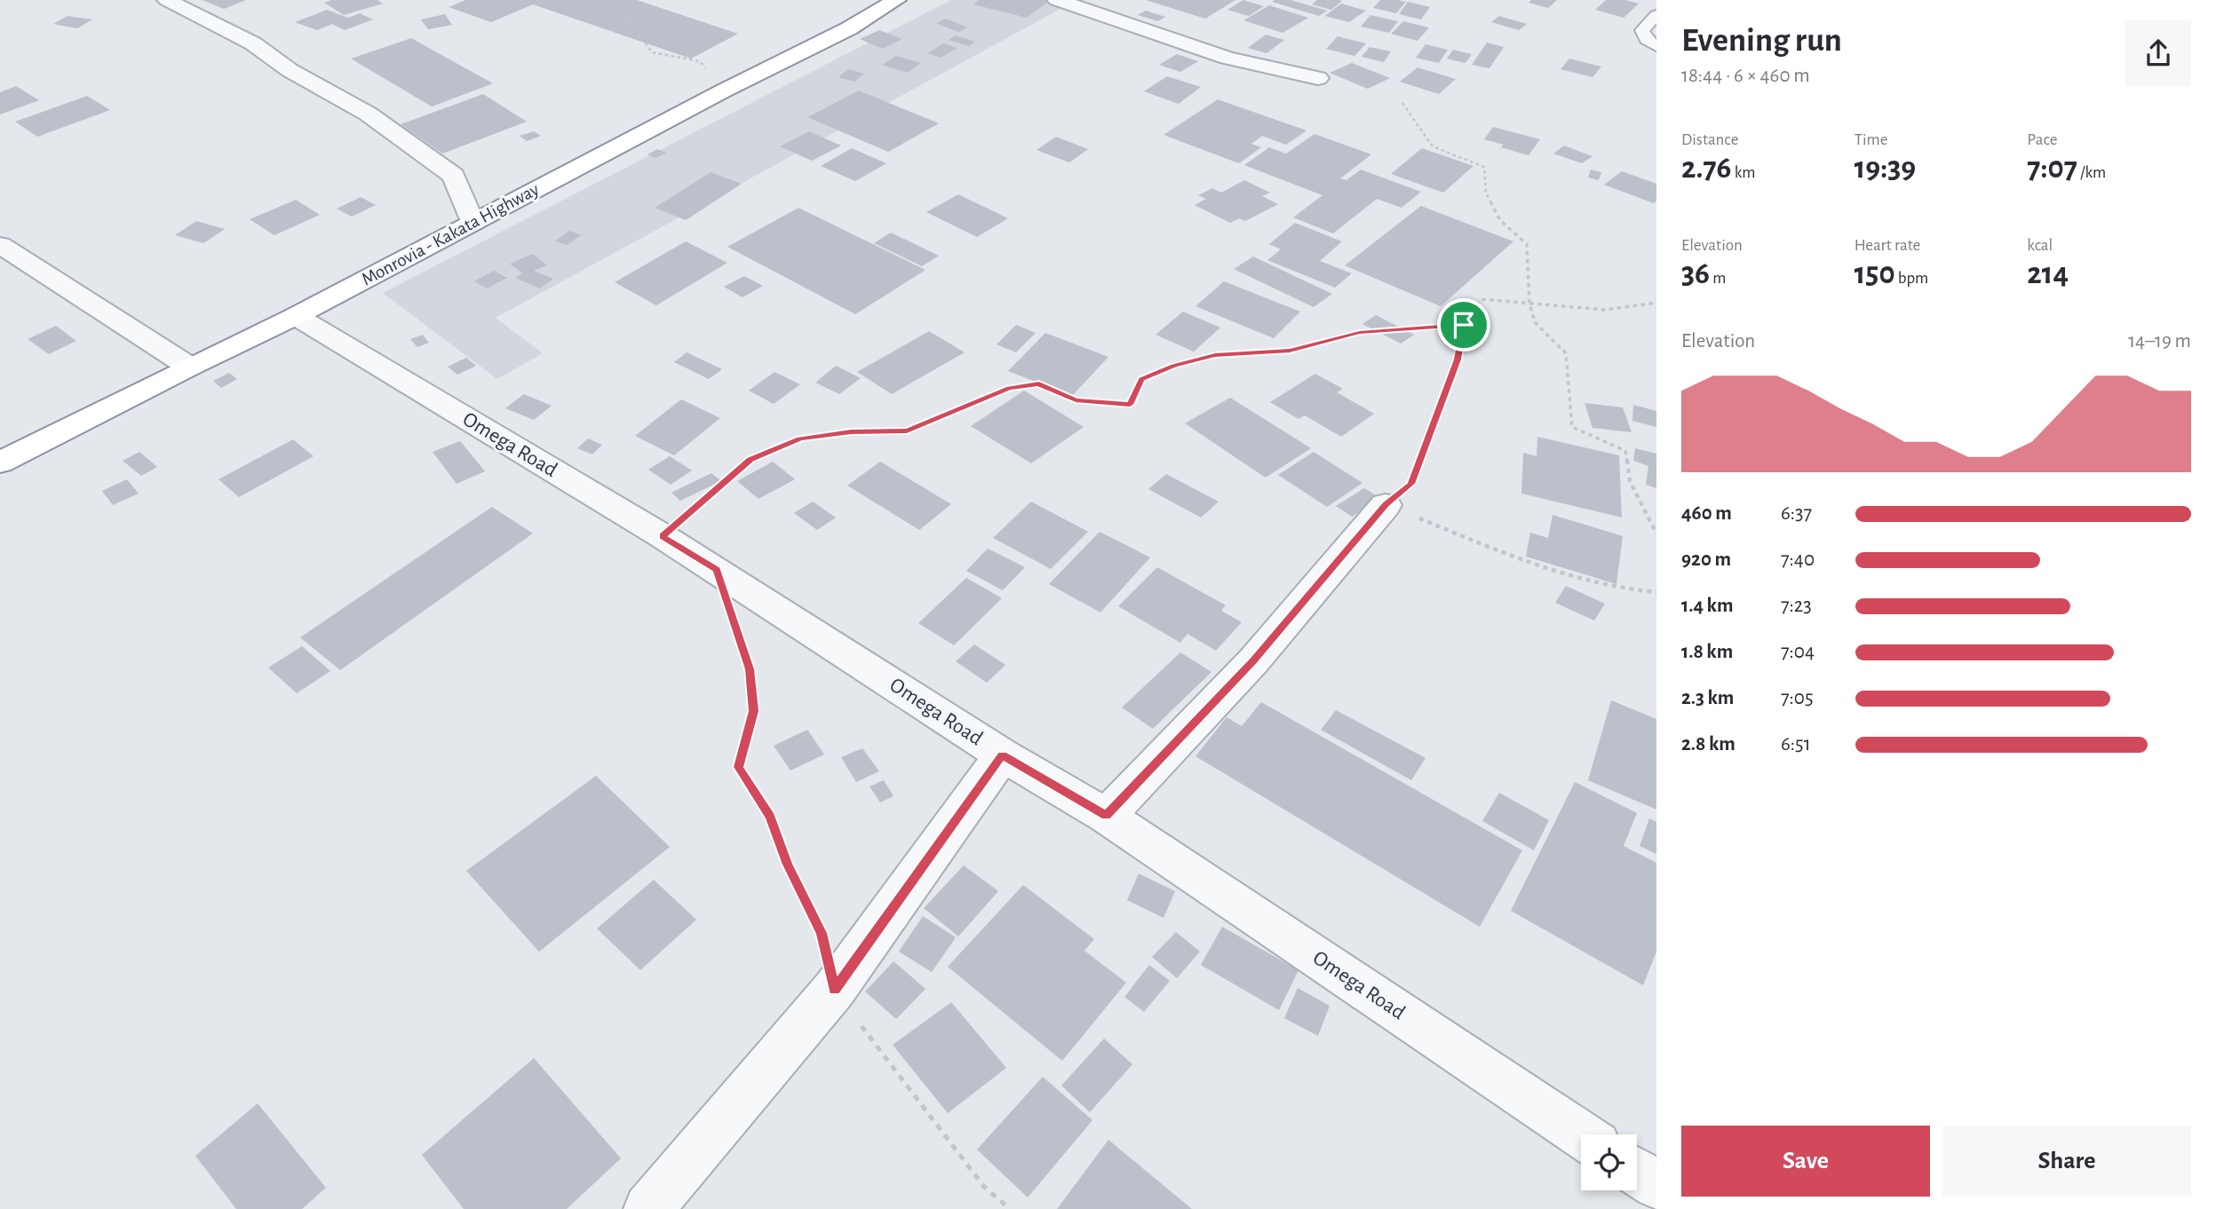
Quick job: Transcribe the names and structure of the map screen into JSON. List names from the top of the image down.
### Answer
{
  "streets": {
    "highway": ["Monrovia - Kakata Highway"],
    "street": ["Omega Road"]
  },
  "crossings": [
    ["Monrovia - Kakata Highway", "Omega Road"]
  ],
  "page": {
    "heading": ["Evening run", "18:44 · 6 × 460 m"],
    "stats": [
      ["Distance", "2.76 km"],
      ["Time", "19:39"],
      ["Pace", "7:07 /km"],
      ["Elevation", "36 m"],
      ["Heart rate", "150 bpm"],
      ["kcal", "214"]
    ],
    "chart": ["Elevation", "14–19 m"],
    "list": [
      {
        "name": "460 m",
        "note": "6:37"
      },
      {
        "name": "920 m",
        "note": "7:40"
      },
      {
        "name": "1.4 km",
        "note": "7:23"
      },
      {
        "name": "1.8 km",
        "note": "7:04"
      },
      {
        "name": "2.3 km",
        "note": "7:05"
      },
      {
        "name": "2.8 km",
        "note": "6:51"
      }
    ],
    "buttons": ["Save", "Share"]
  }
}
